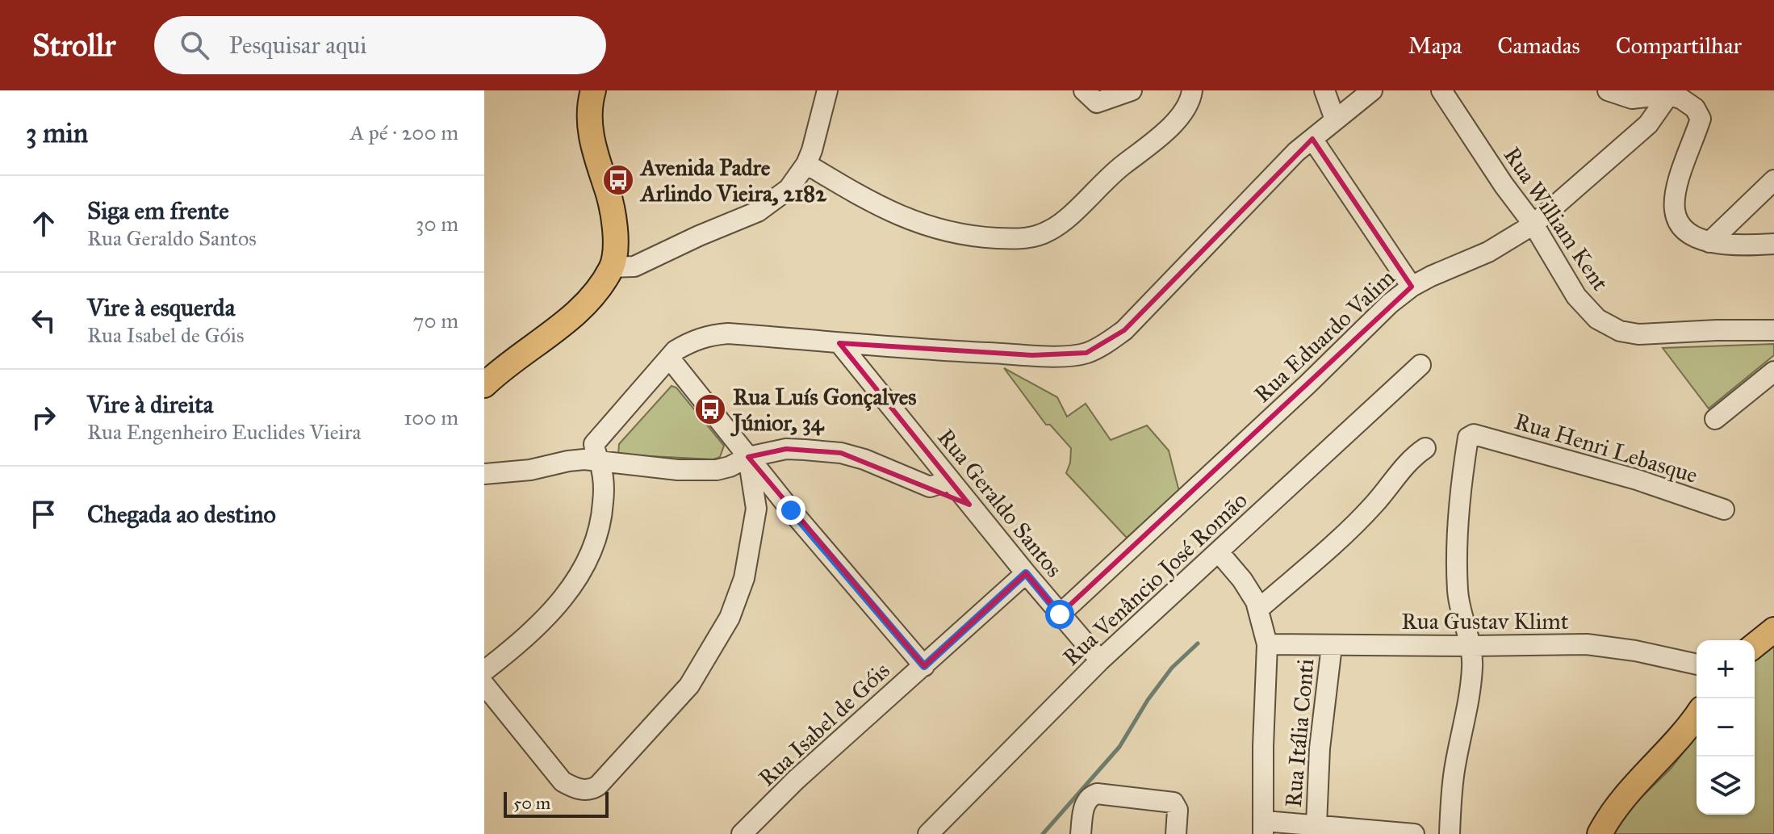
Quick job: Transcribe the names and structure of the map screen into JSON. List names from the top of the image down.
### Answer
{
  "streets": {
    "street": [
      "Rua William Kent",
      "Rua Eduardo Valim",
      "Rua Henri Lebasque",
      "Rua Geraldo Santos",
      "Rua Venâncio José Romão",
      "Rua Gustav Klimt",
      "Rua Isabel de Góis",
      "Rua Itália Conti"
    ]
  },
  "crossings": [
    ["Rua William Kent", "Rua Eduardo Valim"],
    ["Rua Eduardo Valim", "Rua Geraldo Santos"],
    ["Rua Henri Lebasque", "Rua Gustav Klimt"],
    ["Rua Geraldo Santos", "Rua Venâncio José Romão"],
    ["Rua Geraldo Santos", "Rua Isabel de Góis"],
    ["Rua Gustav Klimt", "Rua Itália Conti"]
  ],
  "places": {
    "bus stop": ["Avenida Padre Arlindo Vieira, 2182", "Rua Luís Gonçalves Júnior, 34"]
  },
  "scale_bar": "50 m",
  "page": {
    "header": "Strollr",
    "search": "Pesquisar aqui",
    "nav": ["Mapa", "Camadas", "Compartilhar"],
    "heading": ["3 min", "A pé · 200 m"],
    "list": [
      ["Siga em frente", "Rua Geraldo Santos", "30 m"],
      ["Vire à esquerda", "Rua Isabel de Góis", "70 m"],
      ["Vire à direita", "Rua Engenheiro Euclides Vieira", "100 m"],
      "Chegada ao destino"
    ],
    "map_buttons": ["+", "−"],
    "scale": "50 m"
  }
}
